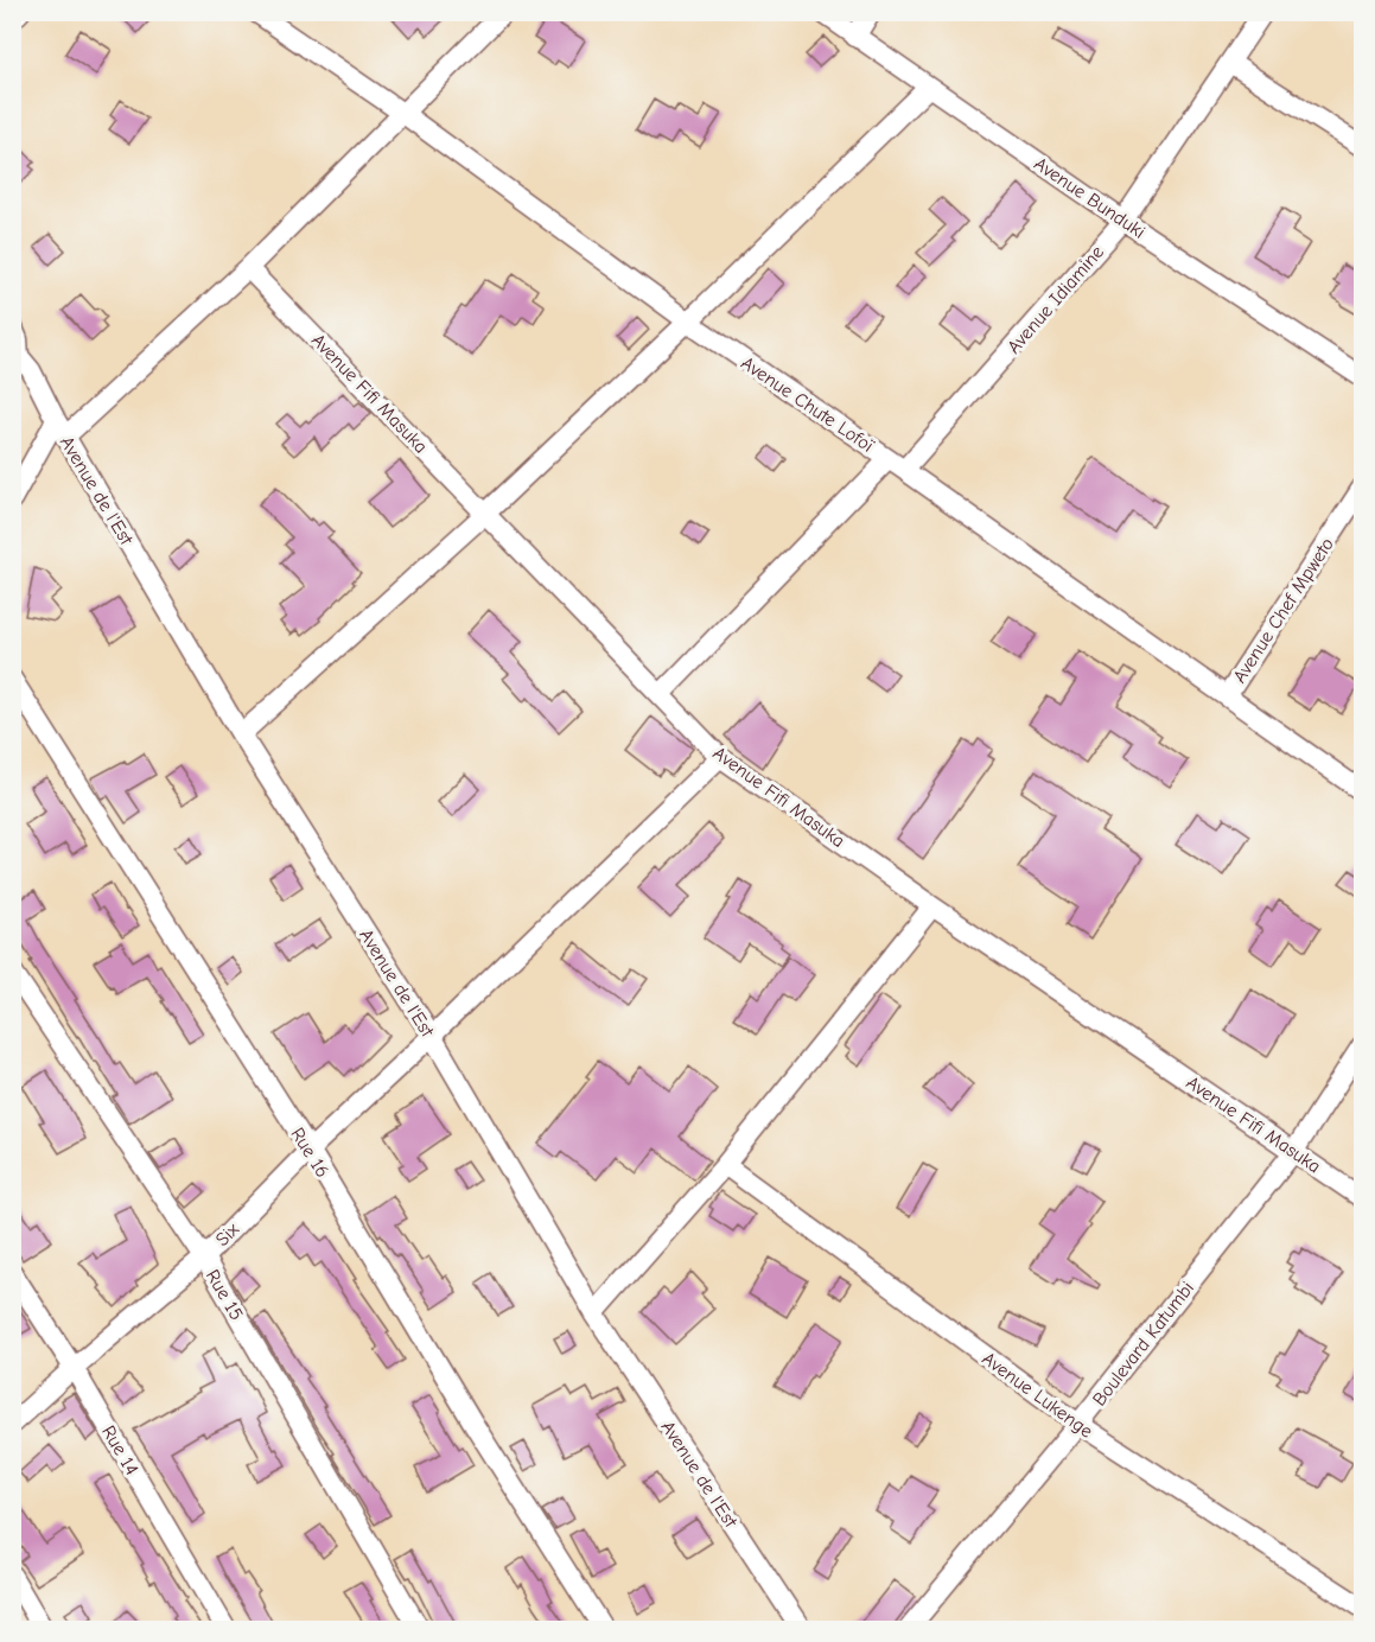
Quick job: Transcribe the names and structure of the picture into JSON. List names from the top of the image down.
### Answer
{
  "streets": {
    "street": [
      "Avenue Bunduki",
      "Avenue Idiamine",
      "Avenue Fifi Masuka",
      "Avenue Chute Lofoï",
      "Avenue de l'Est",
      "Avenue Chef Mpweto",
      "Rue 16",
      "Six",
      "Rue 15",
      "Boulevard Katumbi",
      "Avenue Lukenge",
      "Rue 14"
    ]
  },
  "crossings": [
    ["Avenue Bunduki", "Avenue Idiamine"],
    ["Avenue Idiamine", "Avenue Fifi Masuka"],
    ["Avenue Idiamine", "Avenue Chute Lofoï"],
    ["Avenue Fifi Masuka", "Six"],
    ["Avenue Fifi Masuka", "Boulevard Katumbi"],
    ["Avenue Chute Lofoï", "Avenue Chef Mpweto"],
    ["Avenue de l'Est", "Six"],
    ["Rue 16", "Six"],
    ["Six", "Rue 15"],
    ["Six", "Rue 14"],
    ["Boulevard Katumbi", "Avenue Lukenge"]
  ]
}
